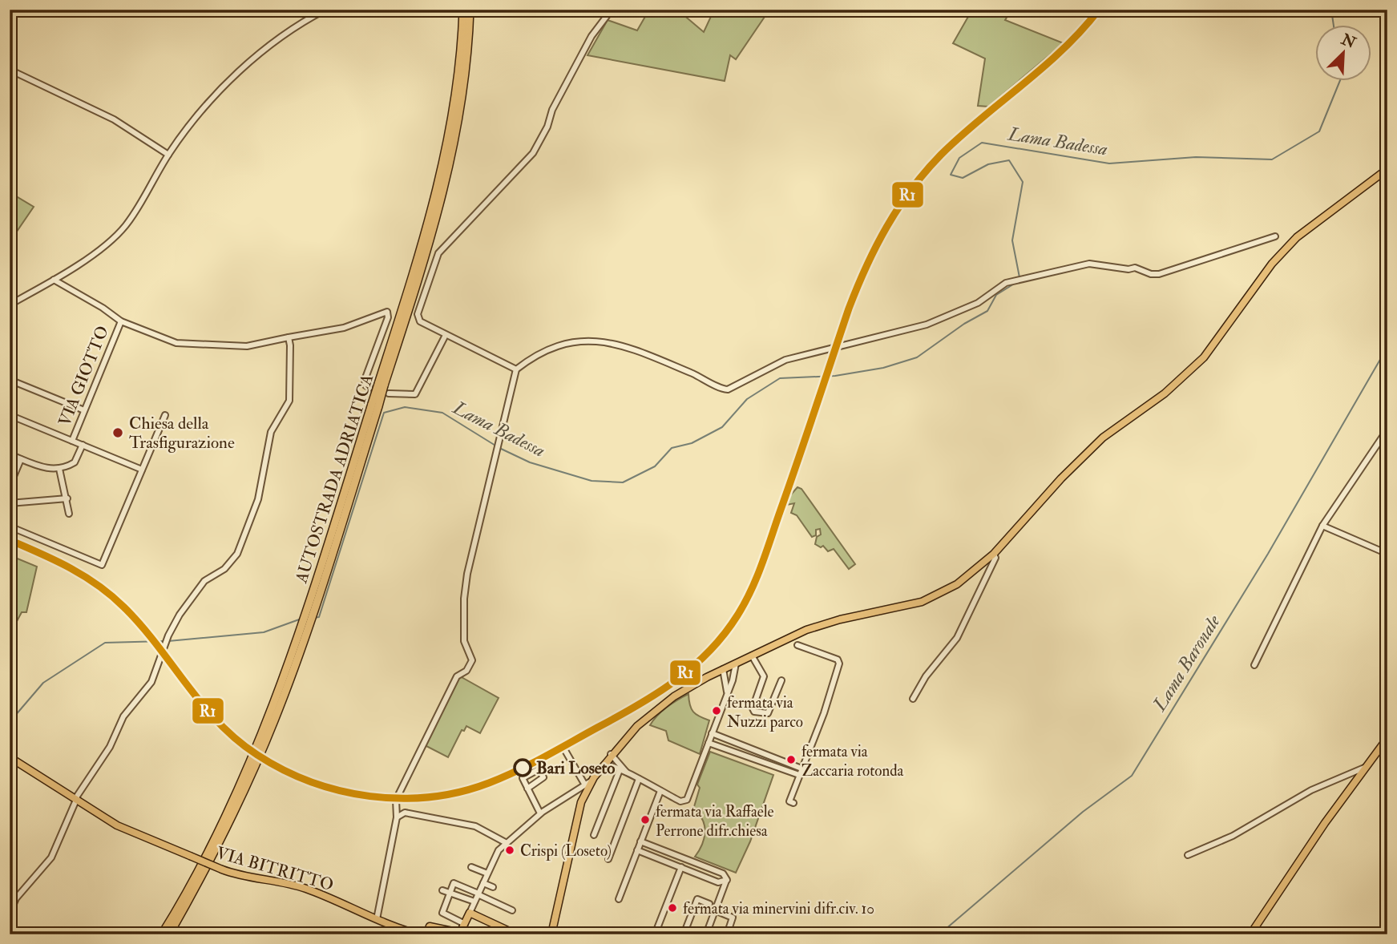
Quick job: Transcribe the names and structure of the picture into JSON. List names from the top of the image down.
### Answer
{
  "streets": {
    "highway": ["AUTOSTRADA ADRIATICA"],
    "main road": ["VIA BITRITTO"],
    "street": ["VIA GIOTTO"]
  },
  "water": ["Lama Badessa", "Lama Baronale"],
  "places": [
    "Chiesa della Trasfigurazione",
    "fermata via Nuzzi parco",
    "fermata via Zaccaria rotonda",
    "Bari Loseto",
    "fermata via Raffaele Perrone difr.chiesa",
    "Crispi (Loseto)",
    "fermata via minervini difr.civ. 10"
  ],
  "lines": ["transit line R1"],
  "north": "top right"
}
